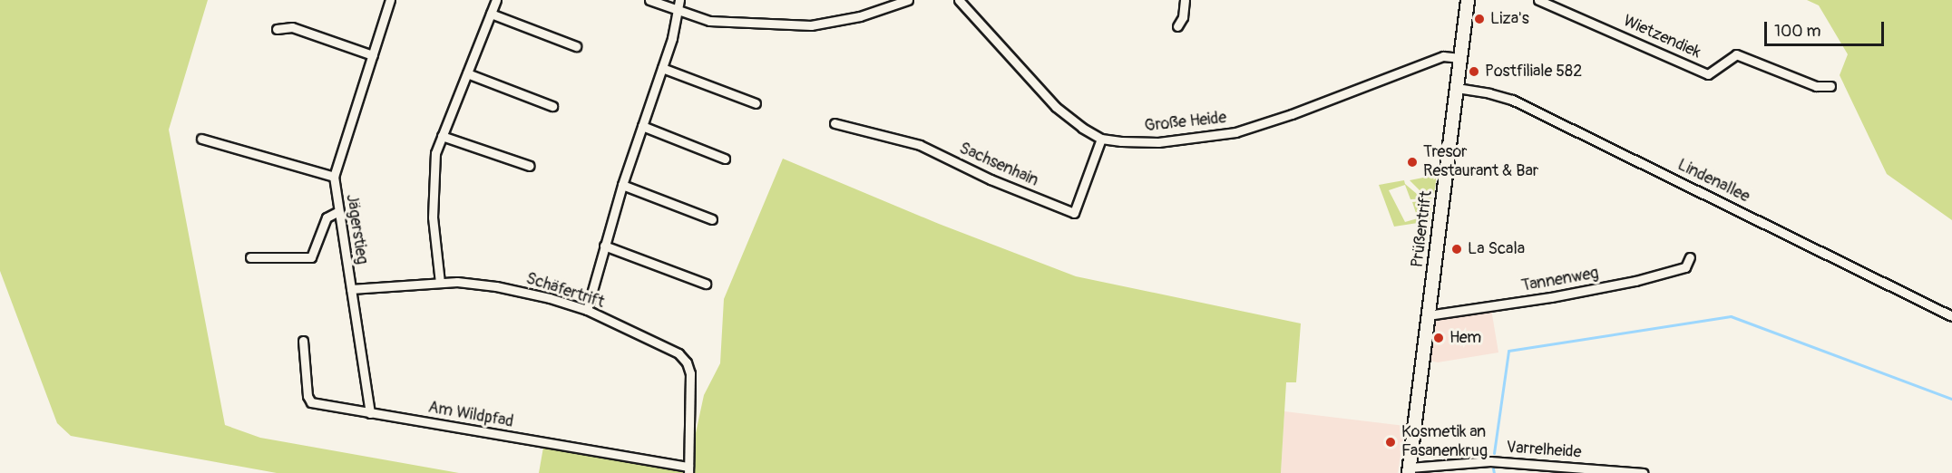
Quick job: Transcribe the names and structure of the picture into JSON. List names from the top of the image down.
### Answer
{
  "streets": {
    "main road": ["Prüßentrift"],
    "street": [
      "Wietzendiek",
      "Große Heide",
      "Sachsenhain",
      "Lindenallee",
      "Jägerstieg",
      "Tannenweg",
      "Schäfertrift",
      "Am Wildpfad",
      "Varrelheide"
    ]
  },
  "crossings": [
    ["Große Heide", "Sachsenhain"],
    ["Große Heide", "Prüßentrift"],
    ["Lindenallee", "Prüßentrift"],
    ["Jägerstieg", "Schäfertrift"],
    ["Jägerstieg", "Am Wildpfad"],
    ["Prüßentrift", "Tannenweg"],
    ["Prüßentrift", "Varrelheide"],
    ["Schäfertrift", "Am Wildpfad"]
  ],
  "places": [
    "Liza's",
    "Postfiliale 582",
    "Tresor Restaurant & Bar",
    "La Scala",
    "Hem",
    "Kosmetik an Fasanenkrug"
  ],
  "scale_bar": "100 m"
}
